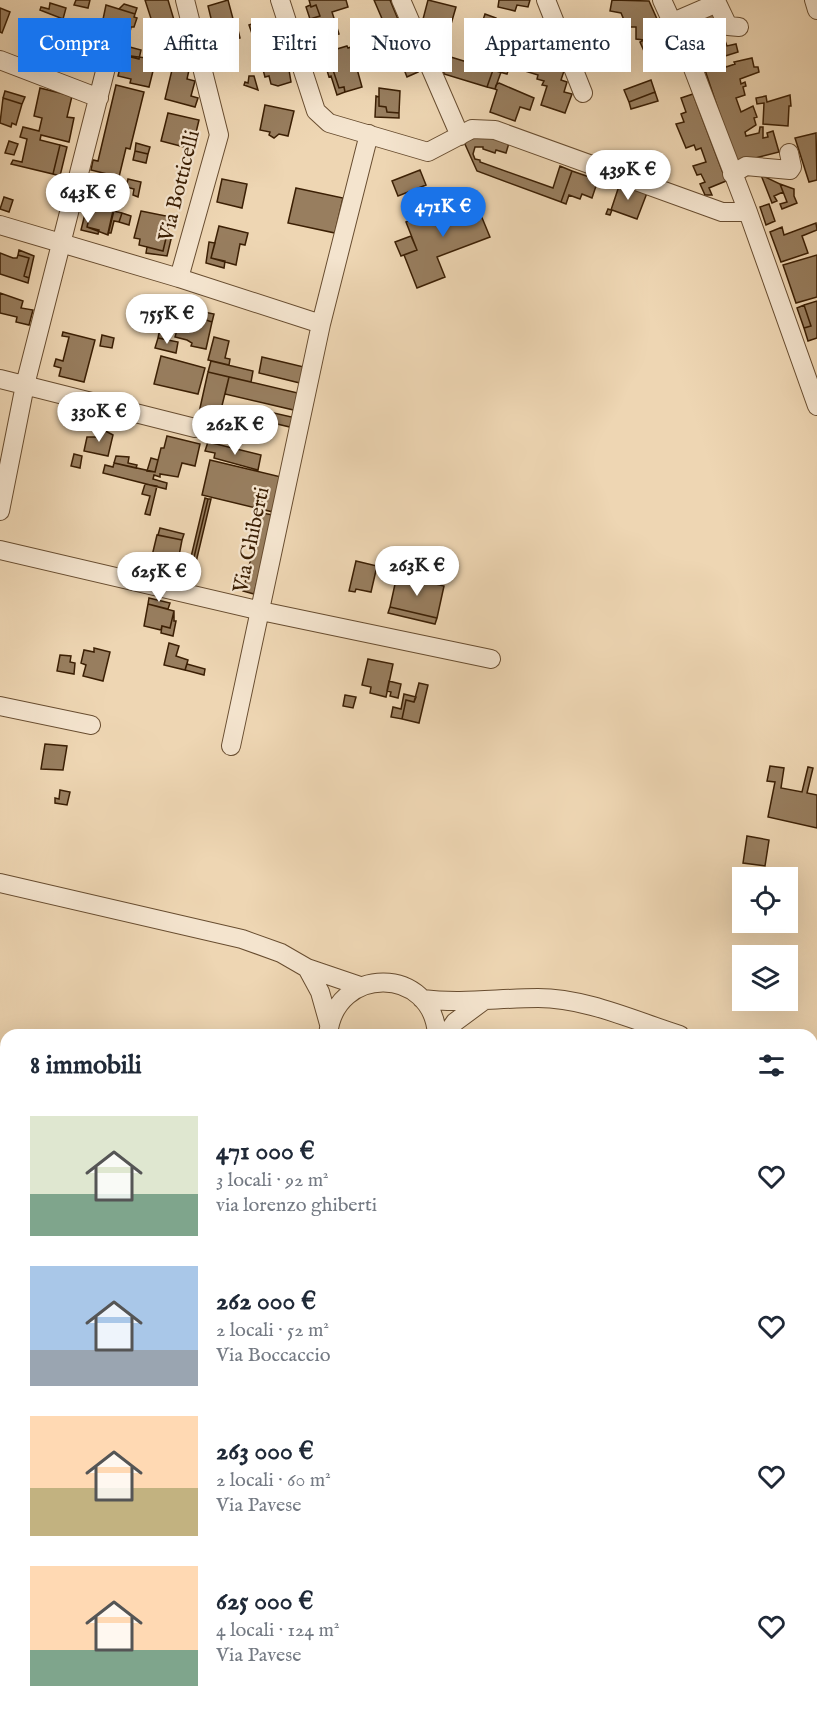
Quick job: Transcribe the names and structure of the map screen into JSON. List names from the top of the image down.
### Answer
{
  "streets": {
    "street": ["Via Botticelli", "Via Ghiberti"]
  },
  "page": {
    "chip": [
      "Compra",
      "Affitta",
      "Filtri",
      "Nuovo",
      "Appartamento",
      "Casa"
    ],
    "price": [
      "439K €",
      "643K €",
      "471K €",
      "755K €",
      "330K €",
      "262K €",
      "263K €",
      "625K €"
    ],
    "heading": "8 immobili",
    "list": [
      {
        "name": "471 000 €",
        "note": "3 locali · 92 m² · via lorenzo ghiberti"
      },
      {
        "name": "262 000 €",
        "note": "2 locali · 52 m² · Via Boccaccio"
      },
      {
        "name": "263 000 €",
        "note": "2 locali · 60 m² · Via Pavese"
      },
      {
        "name": "625 000 €",
        "note": "4 locali · 124 m² · Via Pavese"
      }
    ]
  }
}
